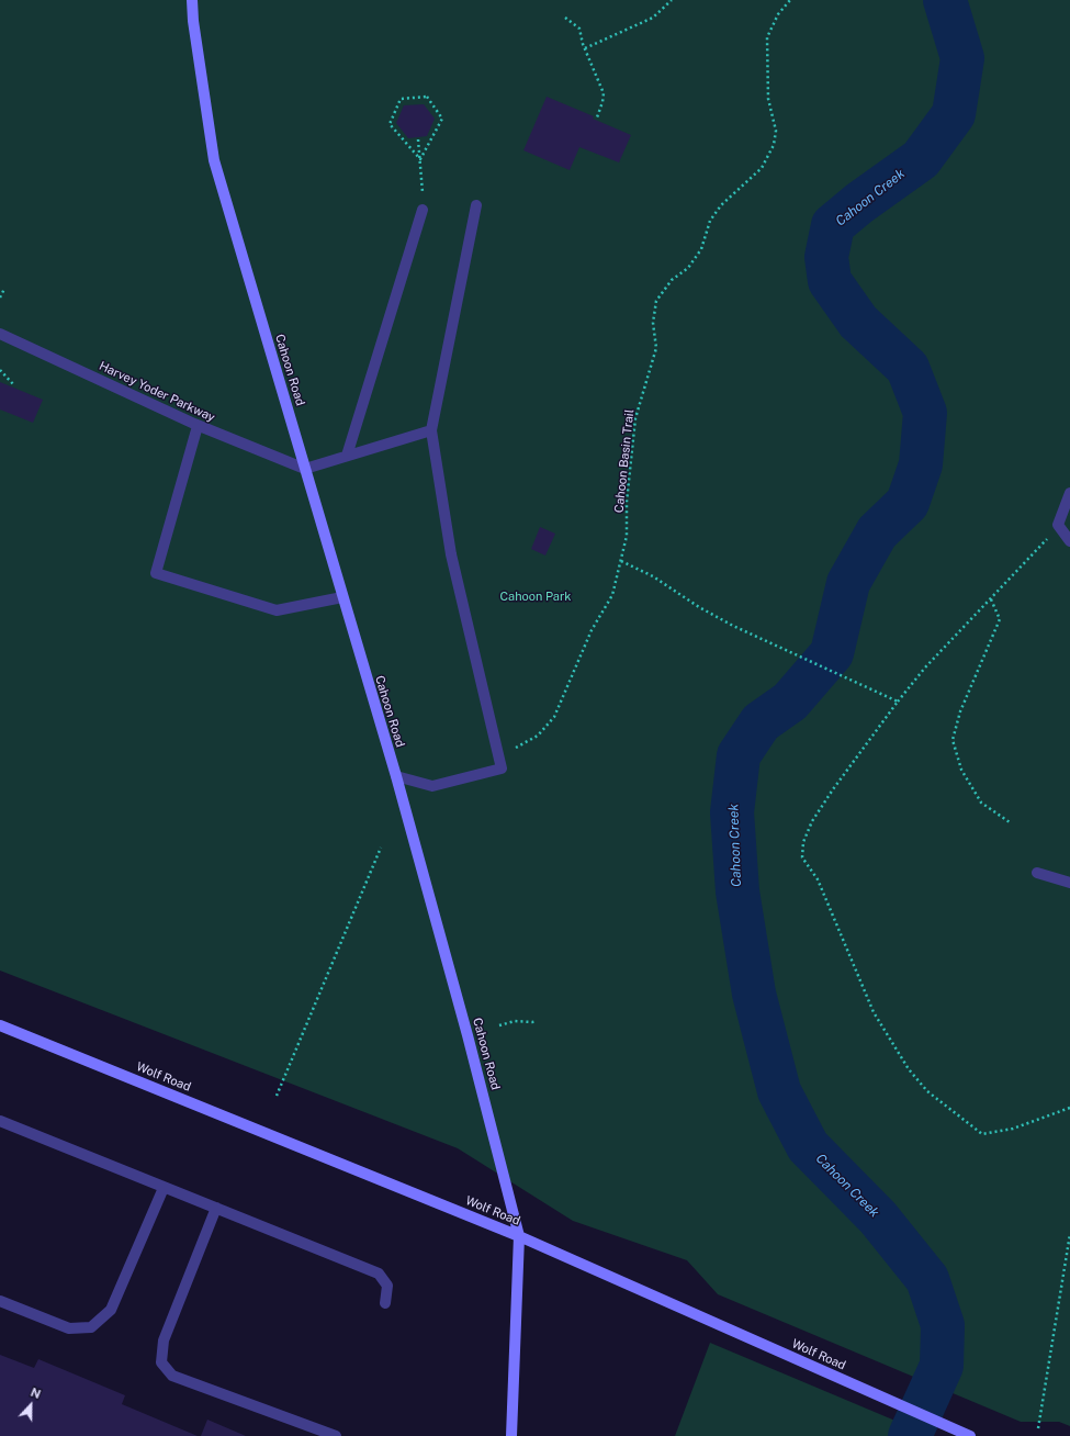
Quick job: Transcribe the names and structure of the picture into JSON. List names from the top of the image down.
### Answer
{
  "streets": {
    "street": ["Cahoon Road", "Wolf Road"],
    "lane": ["Harvey Yoder Parkway"],
    "path": ["Cahoon Basin Trail"]
  },
  "crossings": [
    ["Cahoon Road", "Harvey Yoder Parkway"],
    ["Cahoon Road", "Wolf Road"]
  ],
  "water": ["Cahoon Creek"],
  "parks": ["Cahoon Park"],
  "north": "top"
}
